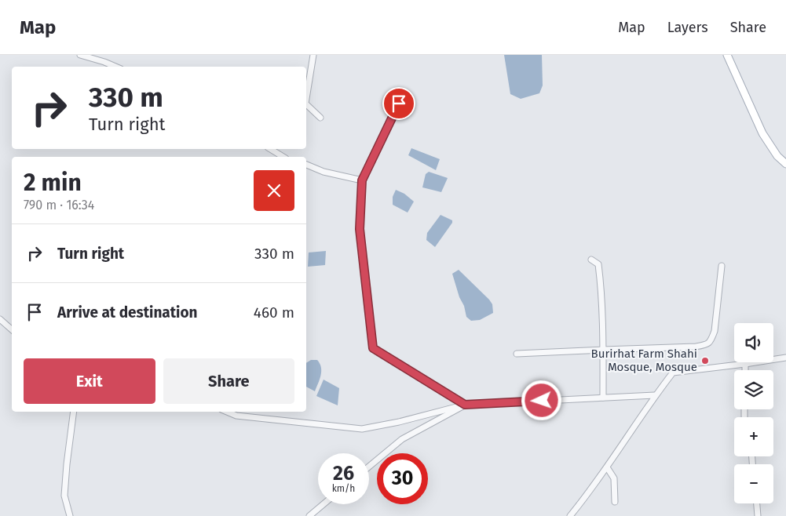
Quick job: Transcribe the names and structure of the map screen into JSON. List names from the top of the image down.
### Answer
{
  "places": ["Burirhat Farm Shahi Mosque, Mosque"],
  "page": {
    "header": "Map",
    "nav": ["Map", "Layers", "Share"],
    "turn": ["330 m", "Turn right"],
    "heading": ["2 min", "790 m · 16:34"],
    "list": [
      {
        "name": "Turn right",
        "value": "330 m"
      },
      {
        "name": "Arrive at destination",
        "value": "460 m"
      }
    ],
    "map_buttons": ["+", "−"],
    "buttons": ["Exit", "Share"],
    "speed": "26 km/h",
    "limit": "30"
  }
}
